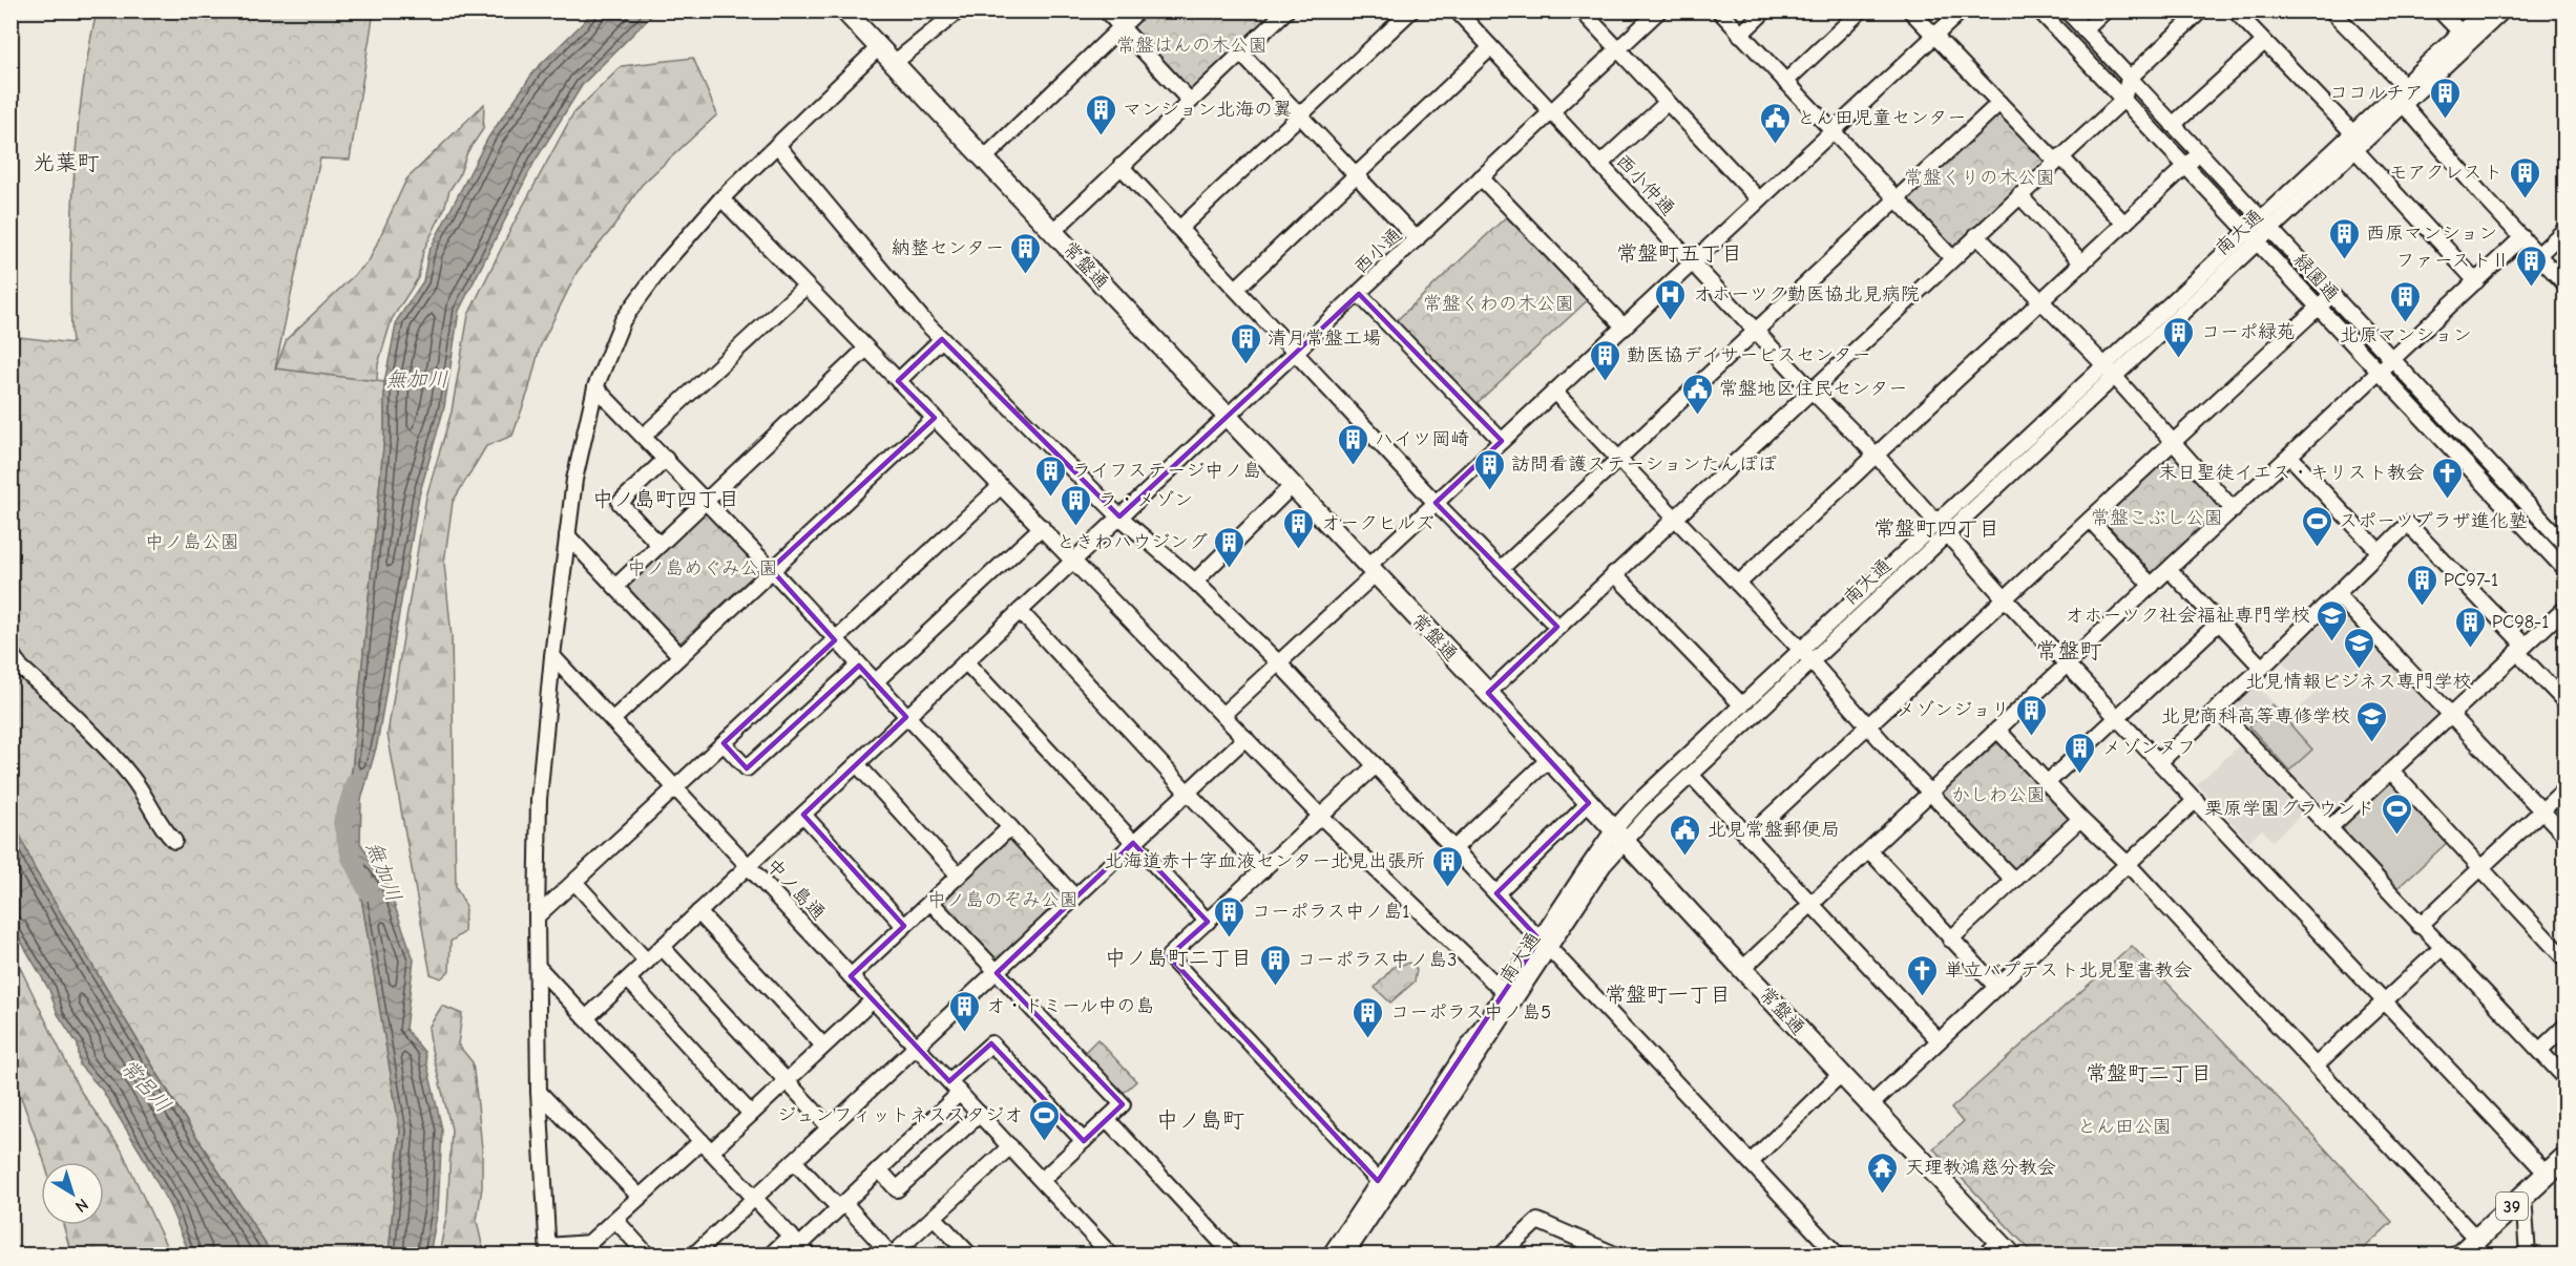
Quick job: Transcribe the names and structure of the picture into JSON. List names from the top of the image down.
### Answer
{
  "streets": {
    "highway": ["39"],
    "main road": ["常盤通"],
    "street": [
      "西小仲通",
      "南大通",
      "西小通",
      "緑園通",
      "中ノ島通"
    ]
  },
  "crossings": [
    ["西小仲通", "南大通"],
    ["西小仲通", "西小通"],
    ["西小仲通", "39"],
    ["南大通", "常盤通"],
    ["南大通", "緑園通"],
    ["西小通", "常盤通"],
    ["西小通", "中ノ島通"]
  ],
  "districts": [
    "光葉町",
    "常盤町五丁目",
    "中ノ島町四丁目",
    "常盤町四丁目",
    "常盤町",
    "中ノ島町二丁目",
    "常盤町一丁目",
    "常盤町二丁目",
    "中ノ島町"
  ],
  "water": ["無加川", "常呂川"],
  "parks": [
    "常盤はんの木公園",
    "常盤くりの木公園",
    "常盤くわの木公園",
    "常盤こぶし公園",
    "中ノ島公園",
    "中ノ島めぐみ公園",
    "かしわ公園",
    "中ノ島のぞみ公園",
    "とん田公園"
  ],
  "places": {
    "building": [
      "ココルチア",
      "マンション北海の翼",
      "モアクレスト",
      "西原マンション",
      "納整センター",
      "ファーストⅡ",
      "北原マンション",
      "コーポ緑苑",
      "清月常盤工場",
      "勤医協デイサービスセンター",
      "ハイツ岡崎",
      "訪問看護ステーションたんぽぽ",
      "ライフステージ中ノ島",
      "ラ・メゾン",
      "オークヒルズ",
      "ときわハウジング",
      "PC97-1",
      "PC98-1",
      "メゾンジョリ",
      "メゾンヌフ",
      "北海道赤十字血液センター北見出張所",
      "コーポラス中ノ島1",
      "コーポラス中ノ島3",
      "オ・ドミール中の島",
      "コーポラス中ノ島5"
    ],
    "public building": ["とん田児童センター", "常盤地区住民センター", "北見常盤郵便局"],
    "hospital": ["オホーツク勤医協北見病院"],
    "church": ["末日聖徒イエス・キリスト教会", "単立バプテスト北見聖書教会"],
    "sports": ["スポーツプラザ進化塾", "栗原学園グラウンド", "ジュンフィットネススタジオ"],
    "school or university": ["オホーツク社会福祉専門学校", "北見情報ビジネス専門学校", "北見商科高等専修学校"],
    "temple": ["天理教鴻慈分教会"]
  },
  "north": "bottom right"
}
